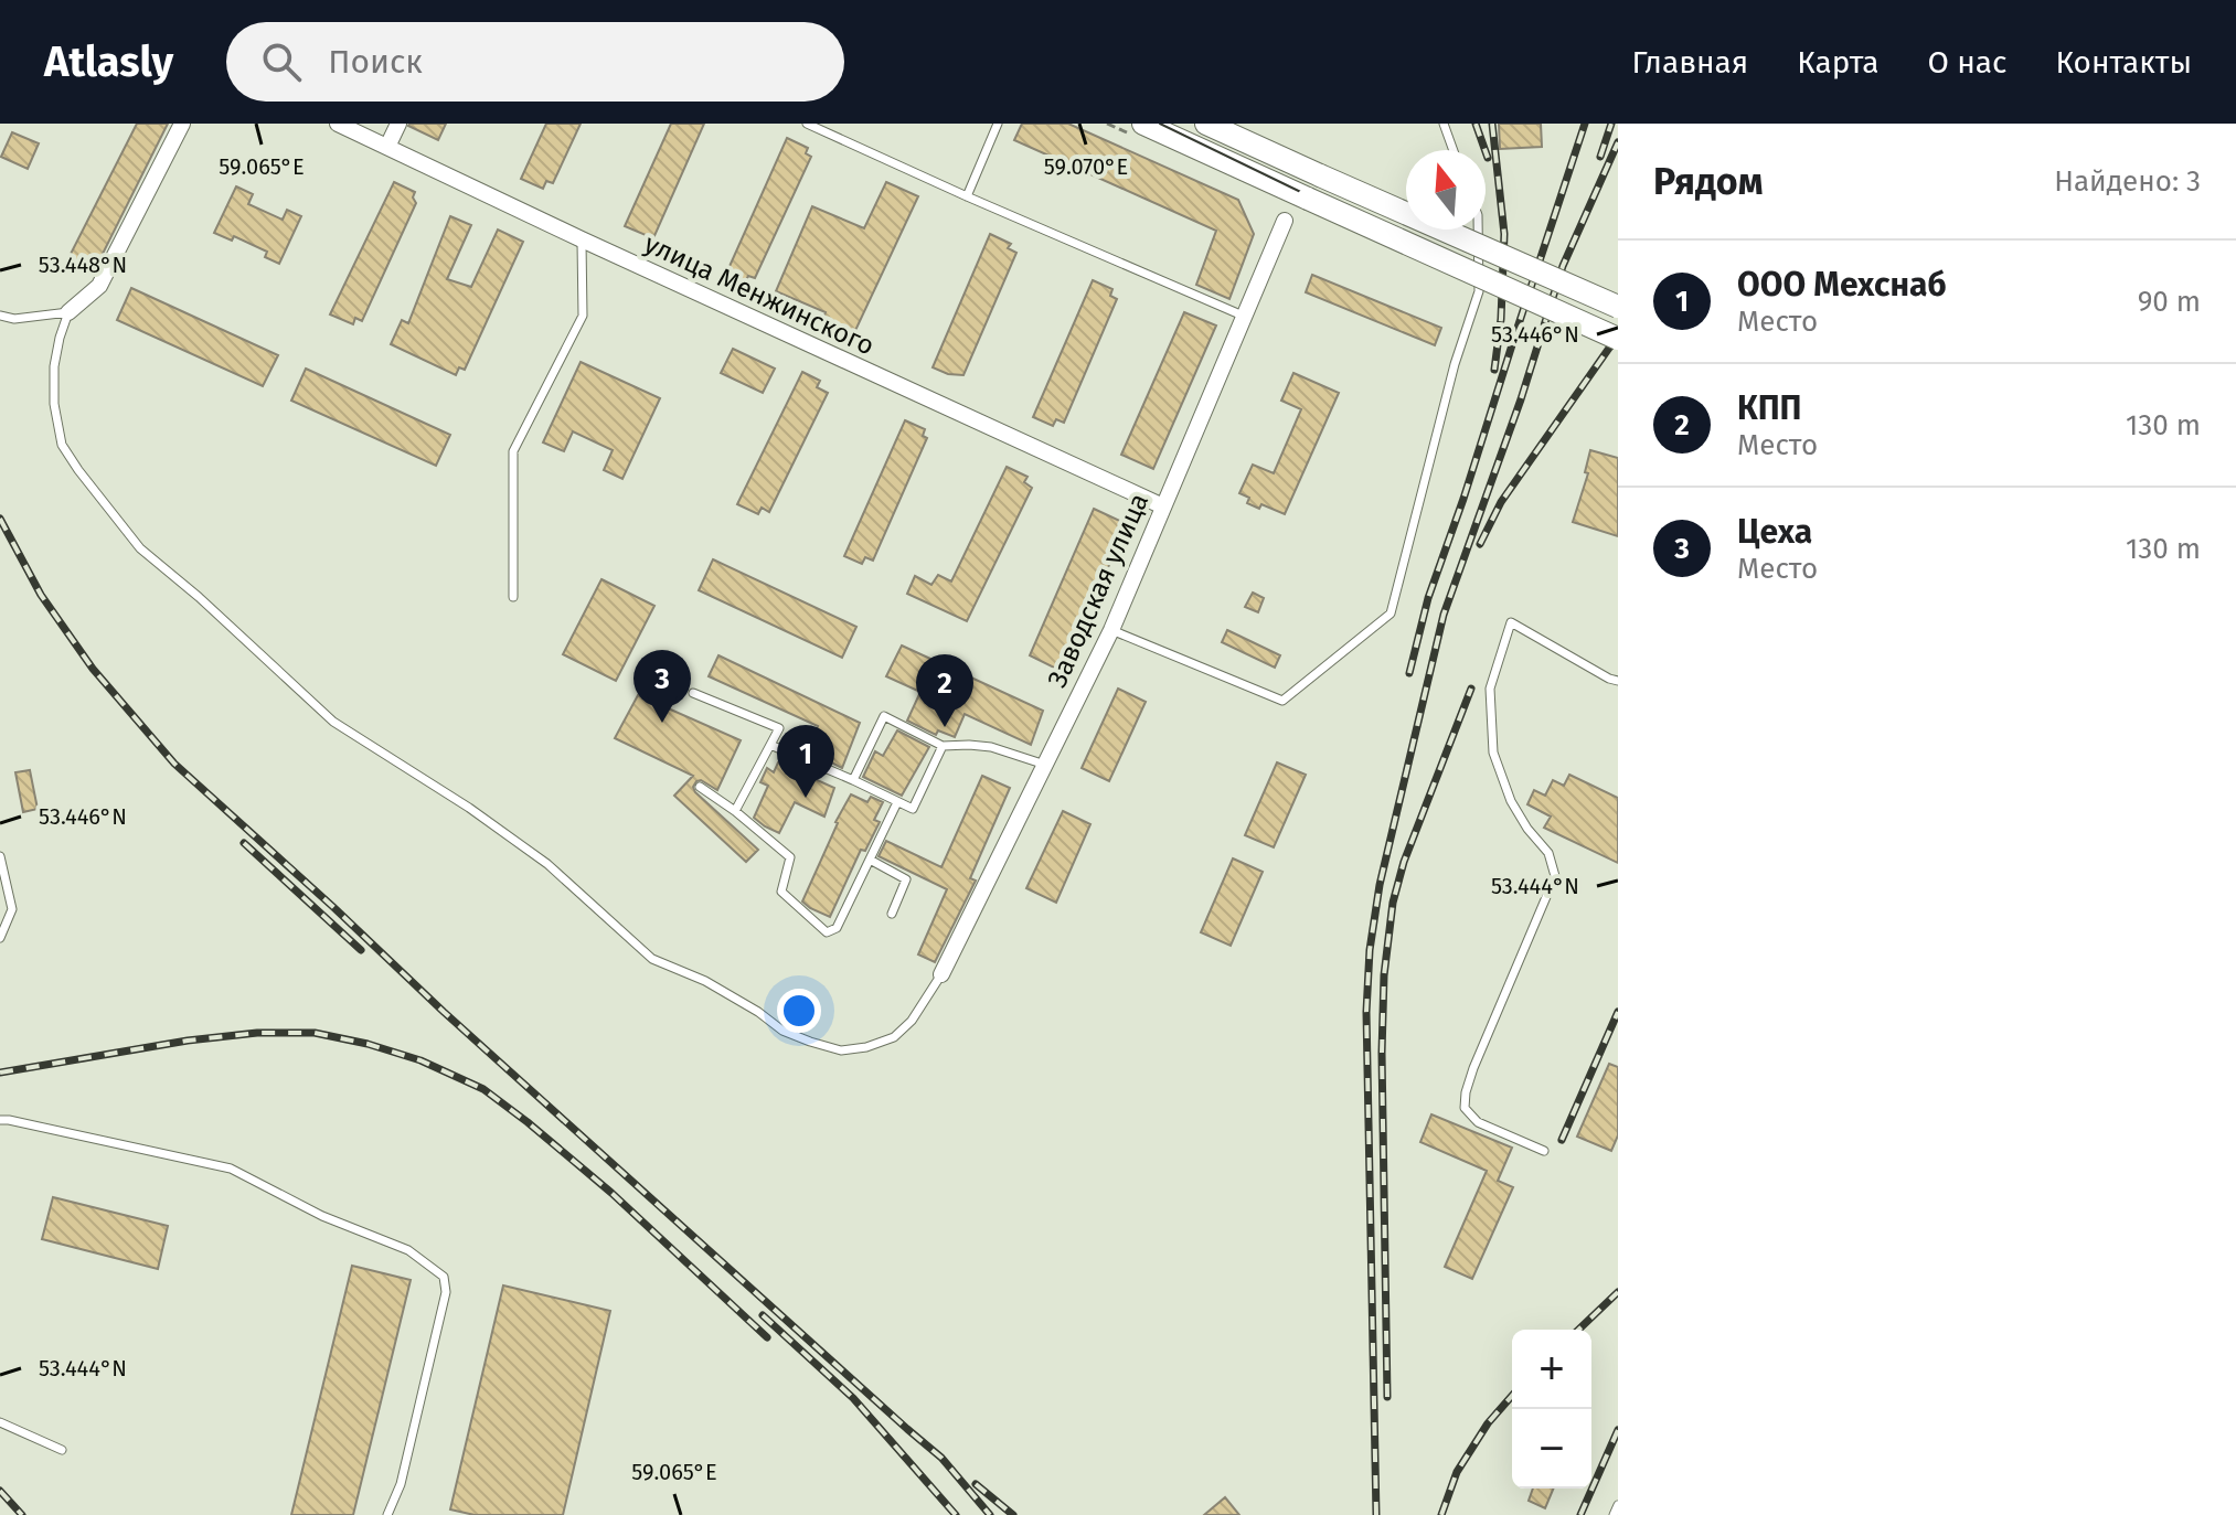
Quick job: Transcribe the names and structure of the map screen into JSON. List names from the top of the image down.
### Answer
{
  "streets": {
    "street": ["улица Менжинского", "Заводская улица"]
  },
  "crossings": [
    ["улица Менжинского", "Заводская улица"]
  ],
  "north": "top",
  "page": {
    "header": "Atlasly",
    "search": "Поиск",
    "nav": [
      "Главная",
      "Карта",
      "О нас",
      "Контакты"
    ],
    "heading": ["Рядом", "Найдено: 3"],
    "list": [
      {
        "mark": "1",
        "name": "ООО Мехснаб",
        "note": "Место",
        "value": "90 m"
      },
      {
        "mark": "2",
        "name": "КПП",
        "note": "Место",
        "value": "130 m"
      },
      {
        "mark": "3",
        "name": "Цеха",
        "note": "Место",
        "value": "130 m"
      }
    ],
    "pins": ["3", "2", "1"],
    "map_buttons": ["+", "−"]
  },
  "coordinates": [
    "59.065°E",
    "59.070°E",
    "53.448°N",
    "53.446°N",
    "53.444°N"
  ]
}
